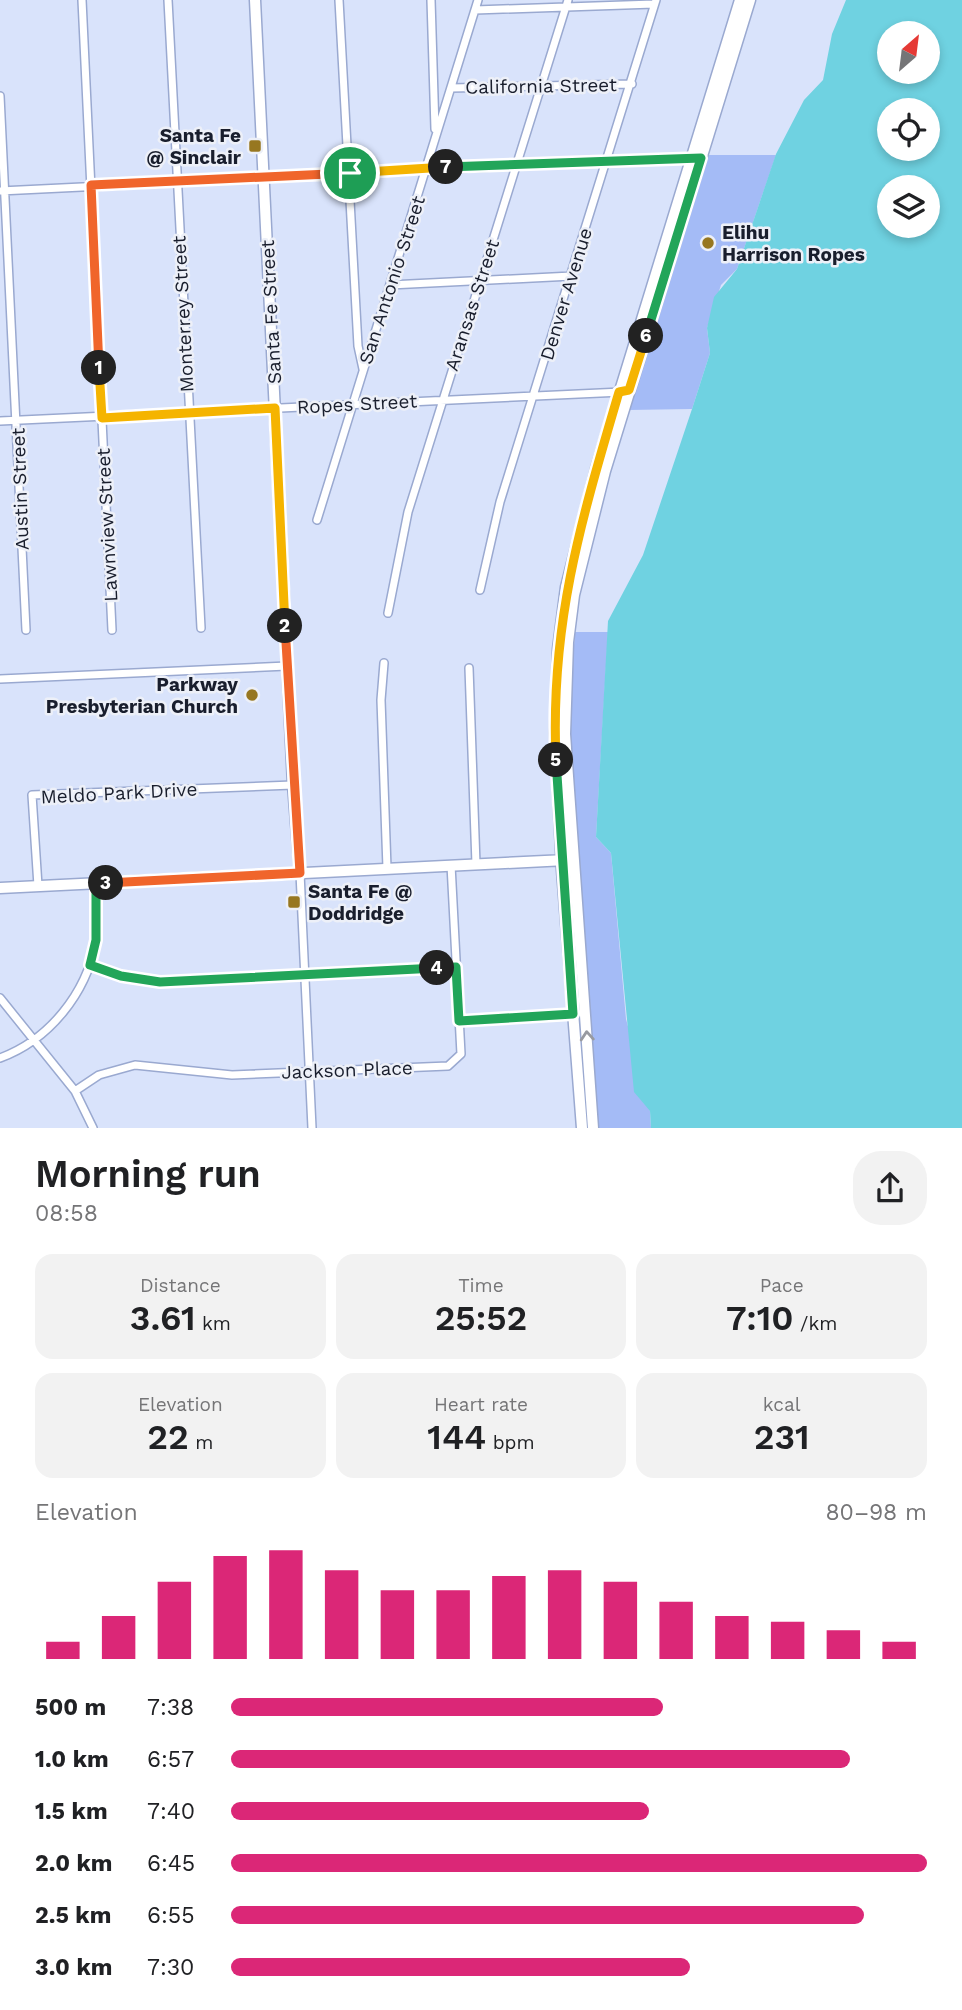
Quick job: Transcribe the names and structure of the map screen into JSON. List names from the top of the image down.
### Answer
{
  "streets": {
    "main road": ["Santa Fe Street"],
    "street": [
      "California Street",
      "San Antonio Street",
      "Denver Avenue",
      "Aransas Street",
      "Monterrey Street",
      "Ropes Street",
      "Austin Street",
      "Lawnview Street",
      "Meldo Park Drive",
      "Jackson Place"
    ]
  },
  "crossings": [
    ["California Street", "San Antonio Street"],
    ["California Street", "Denver Avenue"],
    ["California Street", "Aransas Street"],
    ["San Antonio Street", "Ropes Street"],
    ["Denver Avenue", "Ropes Street"],
    ["Aransas Street", "Ropes Street"],
    ["Santa Fe Street", "Ropes Street"],
    ["Santa Fe Street", "Meldo Park Drive"],
    ["Santa Fe Street", "Jackson Place"],
    ["Monterrey Street", "Ropes Street"],
    ["Ropes Street", "Austin Street"],
    ["Ropes Street", "Lawnview Street"]
  ],
  "places": {
    "transit": ["Santa Fe @ Sinclair", "Santa Fe @ Doddridge"],
    "other": ["Elihu Harrison Ropes", "Parkway Presbyterian Church"]
  },
  "north": "top right",
  "page": {
    "pins": [
      "7",
      "6",
      "1",
      "2",
      "5",
      "3",
      "4"
    ],
    "heading": ["Morning run", "08:58"],
    "stats": [
      ["Distance", "3.61 km"],
      ["Time", "25:52"],
      ["Pace", "7:10 /km"],
      ["Elevation", "22 m"],
      ["Heart rate", "144 bpm"],
      ["kcal", "231"]
    ],
    "chart": ["Elevation", "80–98 m"],
    "list": [
      {
        "name": "500 m",
        "note": "7:38"
      },
      {
        "name": "1.0 km",
        "note": "6:57"
      },
      {
        "name": "1.5 km",
        "note": "7:40"
      },
      {
        "name": "2.0 km",
        "note": "6:45"
      },
      {
        "name": "2.5 km",
        "note": "6:55"
      },
      {
        "name": "3.0 km",
        "note": "7:30"
      }
    ]
  }
}
